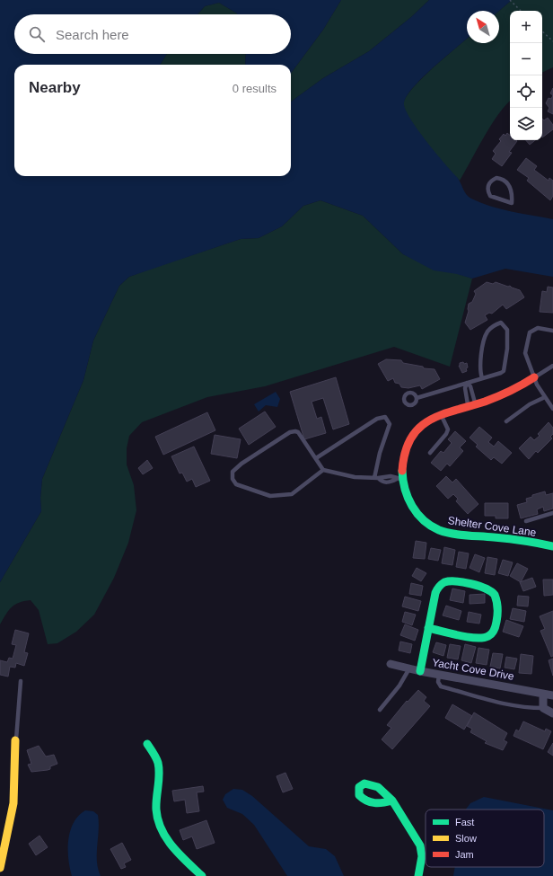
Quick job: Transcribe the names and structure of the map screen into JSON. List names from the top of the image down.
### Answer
{
  "streets": {
    "street": ["Shelter Cove Lane", "Yacht Cove Drive"]
  },
  "legend": ["Fast", "Slow", "Jam"],
  "north": "top left",
  "page": {
    "map_buttons": ["+", "−"],
    "search": "Search here",
    "heading": ["Nearby", "0 results"]
  }
}
